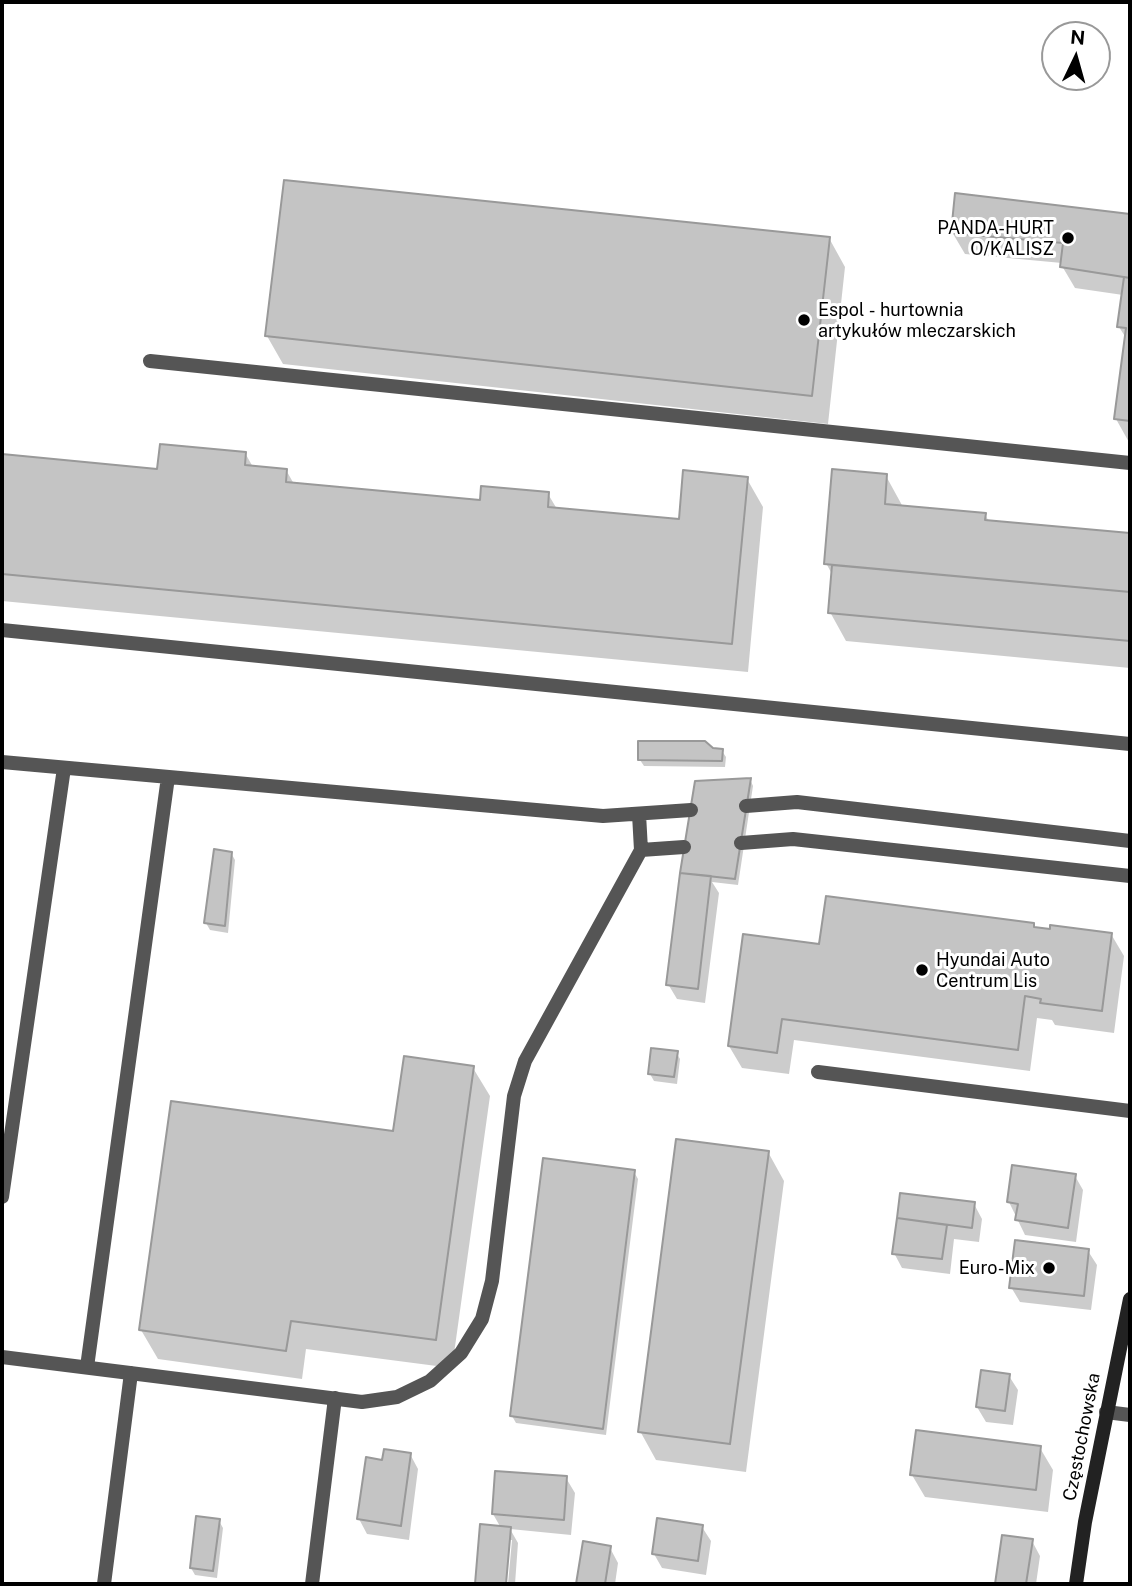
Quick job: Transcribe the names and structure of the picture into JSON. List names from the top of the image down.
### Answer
{
  "streets": {
    "main road": ["Częstochowska"]
  },
  "places": [
    "PANDA-HURT O/KALISZ",
    "Espol - hurtownia artykułów mleczarskich",
    "Hyundai Auto Centrum Lis",
    "Euro-Mix"
  ],
  "north": "top"
}
